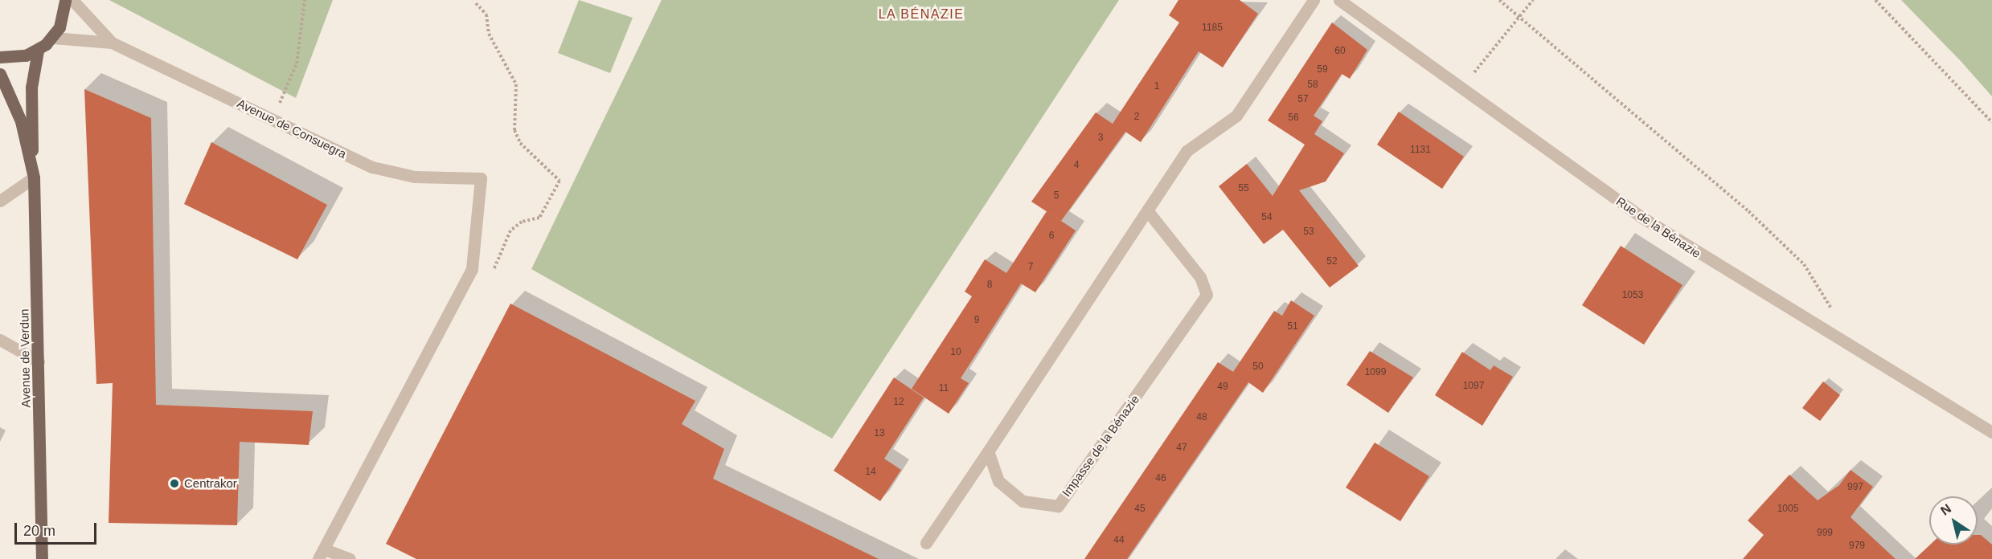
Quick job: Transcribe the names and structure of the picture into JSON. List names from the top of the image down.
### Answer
{
  "streets": {
    "main road": ["Avenue de Verdun"],
    "street": ["Avenue de Consuegra", "Rue de la Bénazie", "Impasse de la Bénazie"]
  },
  "districts": ["LA BÉNAZIE"],
  "places": ["Centrakor"],
  "house_numbers": [
    "1185",
    "60",
    "59",
    "58",
    "1",
    "57",
    "2",
    "56",
    "3",
    "1131",
    "4",
    "55",
    "5",
    "54",
    "53",
    "6",
    "52",
    "7",
    "8",
    "1053",
    "9",
    "51",
    "10",
    "50",
    "1099",
    "1097",
    "49",
    "11",
    "12",
    "48",
    "13",
    "47",
    "14",
    "46",
    "997",
    "45",
    "1005",
    "999",
    "44",
    "979"
  ],
  "scale_bar": "20 m",
  "north": "top left"
}
